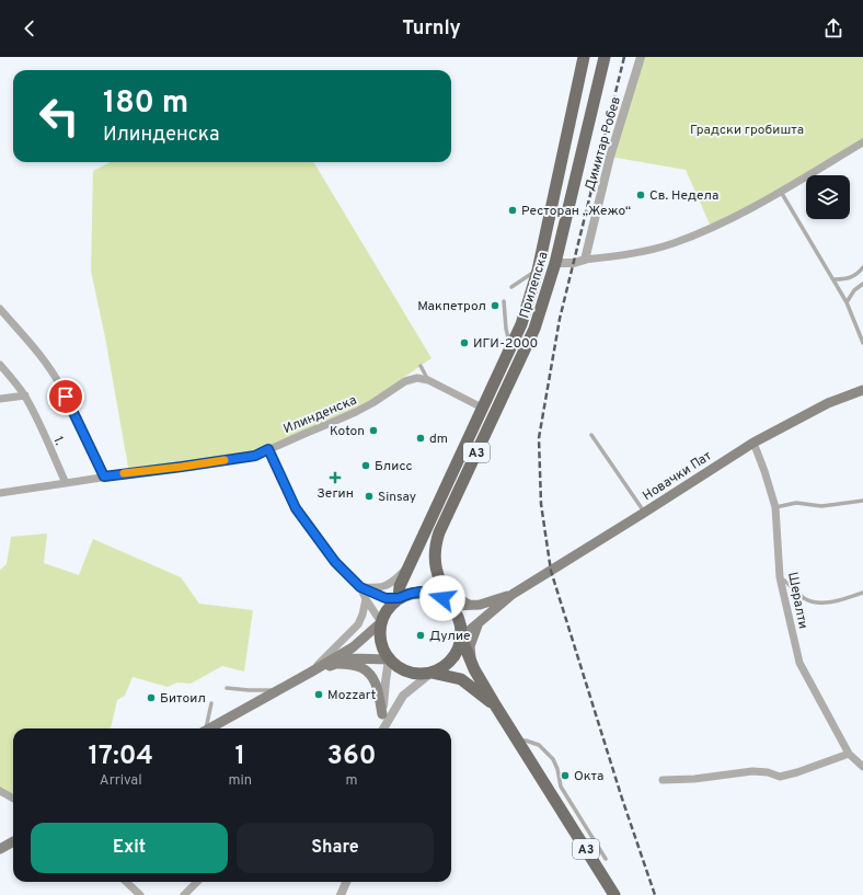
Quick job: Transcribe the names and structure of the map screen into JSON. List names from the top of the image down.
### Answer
{
  "streets": {
    "main road": ["Прилепска", "A3", "Новачки Пат"],
    "street": [
      "Димитар Робев",
      "Илинденска",
      "1.",
      "Шералти"
    ]
  },
  "crossings": [
    ["Прилепска", "Илинденска"],
    ["Прилепска", "A3"],
    ["Илинденска", "1."],
    ["Новачки Пат", "Шералти"]
  ],
  "parks": ["Градски гробишта"],
  "places": {
    "other": [
      "Св. Недела",
      "Ресторан „Жежо“",
      "Макпетрол",
      "ИГИ-2000",
      "Koton",
      "dm",
      "Блисс",
      "Sinsay",
      "Дулие",
      "Mozzart",
      "Битоил",
      "Окта"
    ],
    "health": ["Зегин"]
  },
  "page": {
    "header": "Turnly",
    "turn": ["180 m", "Илинденска"],
    "eta": [
      "17:04",
      "Arrival",
      "1",
      "min",
      "360",
      "m"
    ],
    "buttons": ["Exit", "Share"]
  }
}
